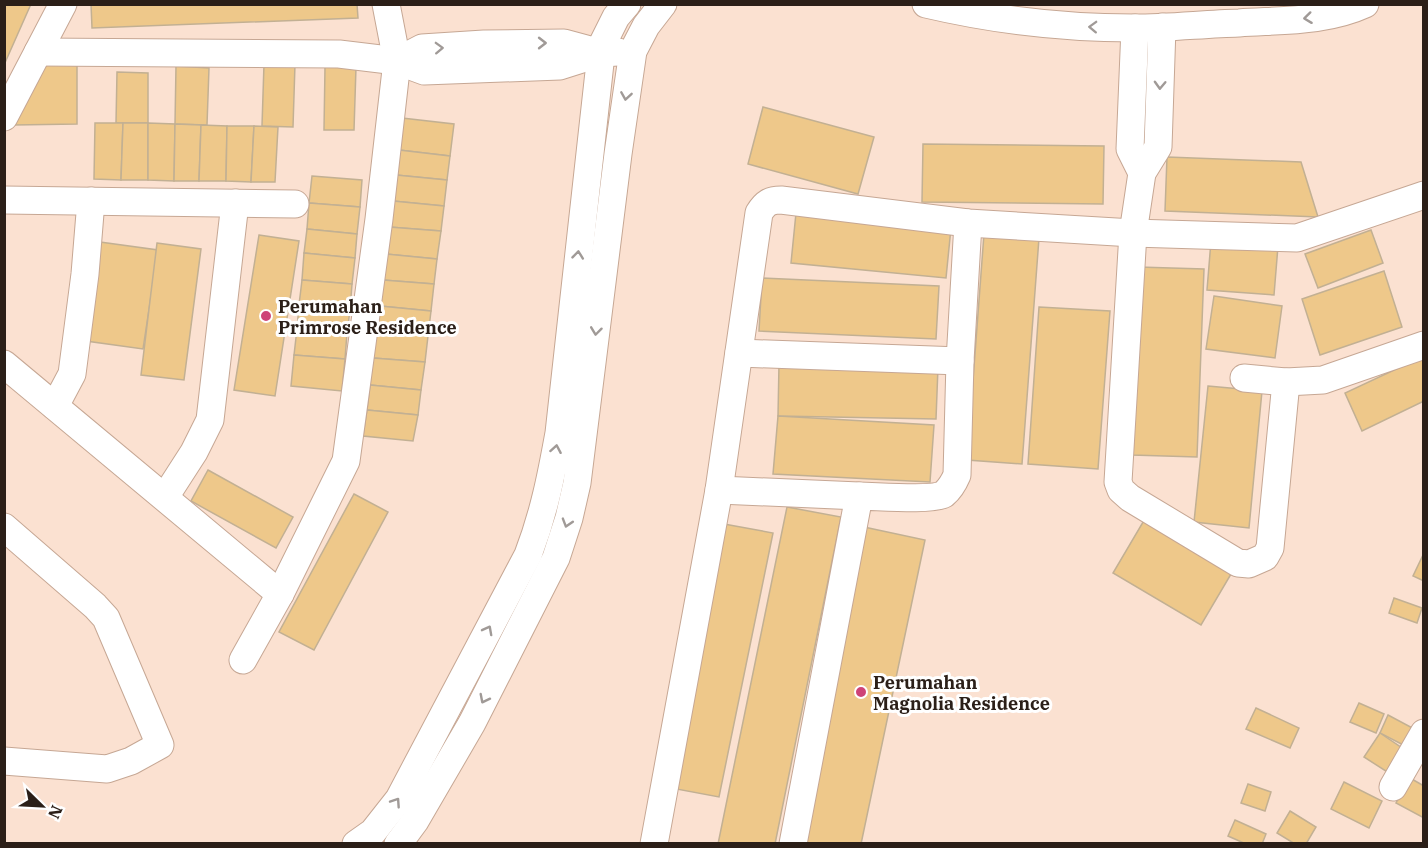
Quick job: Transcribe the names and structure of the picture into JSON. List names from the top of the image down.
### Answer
{
  "places": ["Perumahan Primrose Residence", "Perumahan Magnolia Residence"],
  "north": "bottom right"
}
